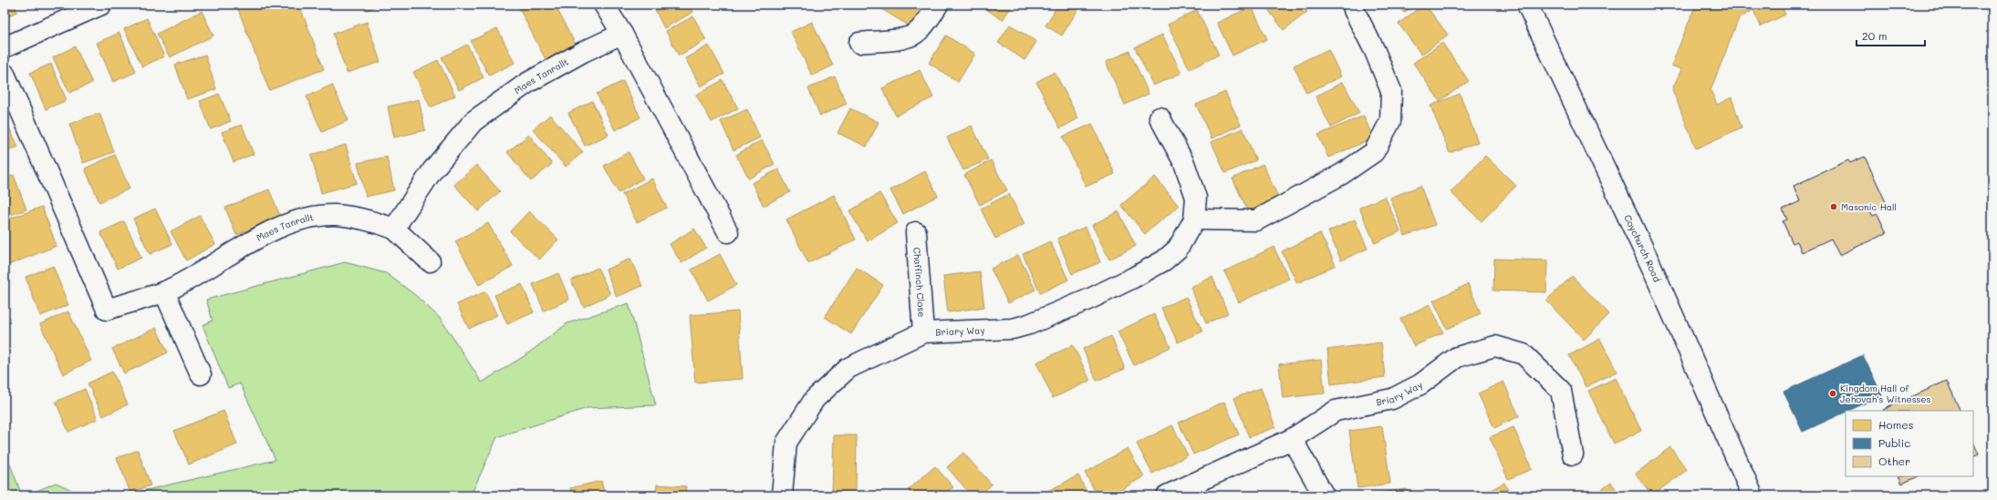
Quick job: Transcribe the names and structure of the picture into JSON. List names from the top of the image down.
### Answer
{
  "streets": {
    "street": [
      "Maes Tanrallt",
      "Coychurch Road",
      "Chaffinch Close",
      "Briary Way"
    ]
  },
  "crossings": [
    ["Chaffinch Close", "Briary Way"]
  ],
  "places": ["Masonic Hall", "Kingdom Hall of Jehovah's Witnesses"],
  "legend": ["Homes", "Public", "Other"],
  "scale_bar": "20 m"
}
